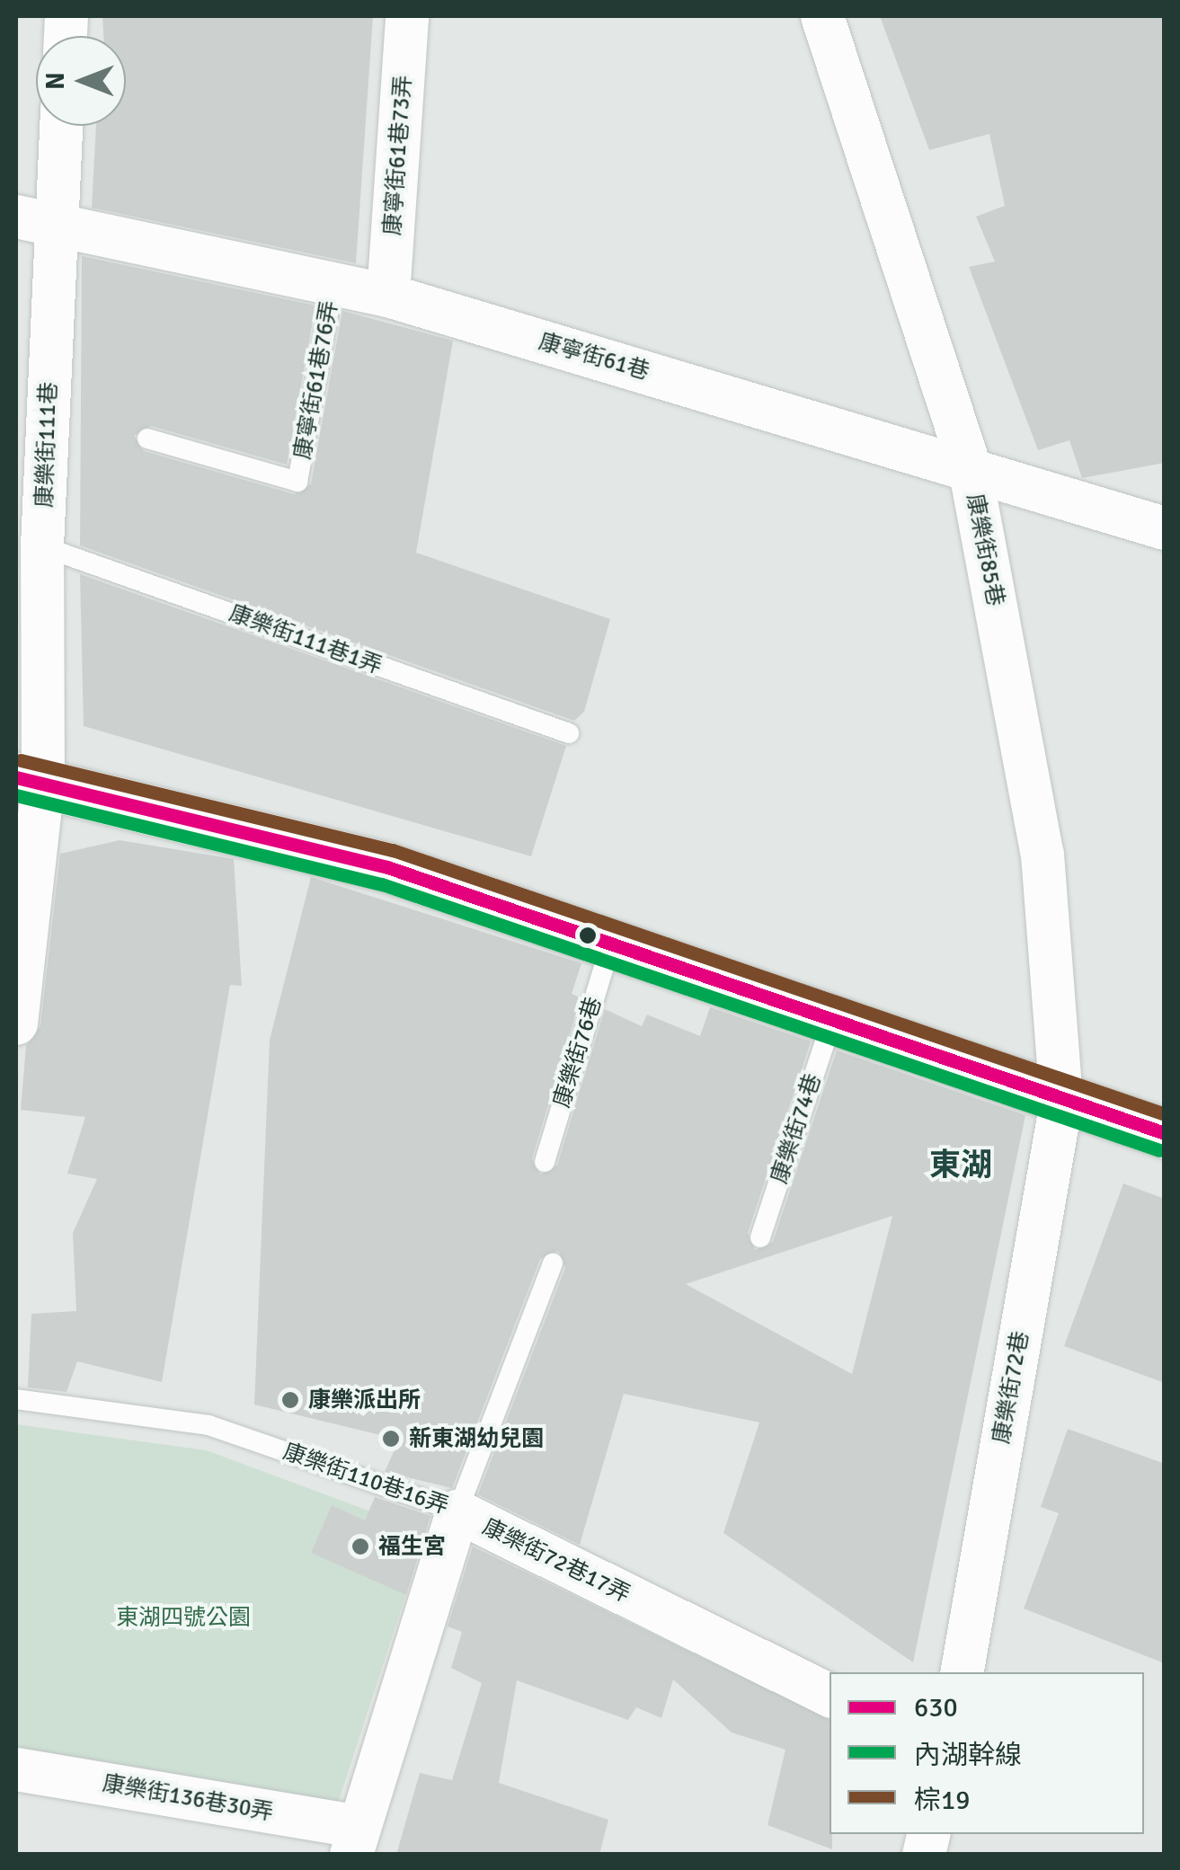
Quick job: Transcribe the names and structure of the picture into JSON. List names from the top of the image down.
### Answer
{
  "streets": {
    "street": [
      "康寧街61巷73弄",
      "康寧街61巷",
      "康樂街111巷",
      "康樂街85巷",
      "康樂街72巷",
      "康樂街72巷17弄",
      "康樂街136巷30弄"
    ],
    "lane": [
      "康寧街61巷76弄",
      "康樂街111巷1弄",
      "康樂街76巷",
      "康樂街74巷",
      "康樂街110巷16弄"
    ]
  },
  "crossings": [
    ["康寧街61巷73弄", "康寧街61巷"],
    ["康寧街61巷", "康寧街61巷76弄"],
    ["康寧街61巷", "康樂街111巷"],
    ["康寧街61巷", "康樂街85巷"],
    ["康樂街111巷", "康樂街111巷1弄"],
    ["康樂街85巷", "康樂街72巷"],
    ["康樂街110巷16弄", "康樂街72巷17弄"],
    ["康樂街72巷17弄", "康樂街136巷30弄"]
  ],
  "districts": ["東湖"],
  "parks": ["東湖四號公園"],
  "places": ["康樂派出所", "新東湖幼兒園", "福生宮"],
  "lines": ["transit line 棕19", "transit line 630", "transit line 內湖幹線"],
  "legend": ["630", "內湖幹線", "棕19"],
  "north": "left"
}
